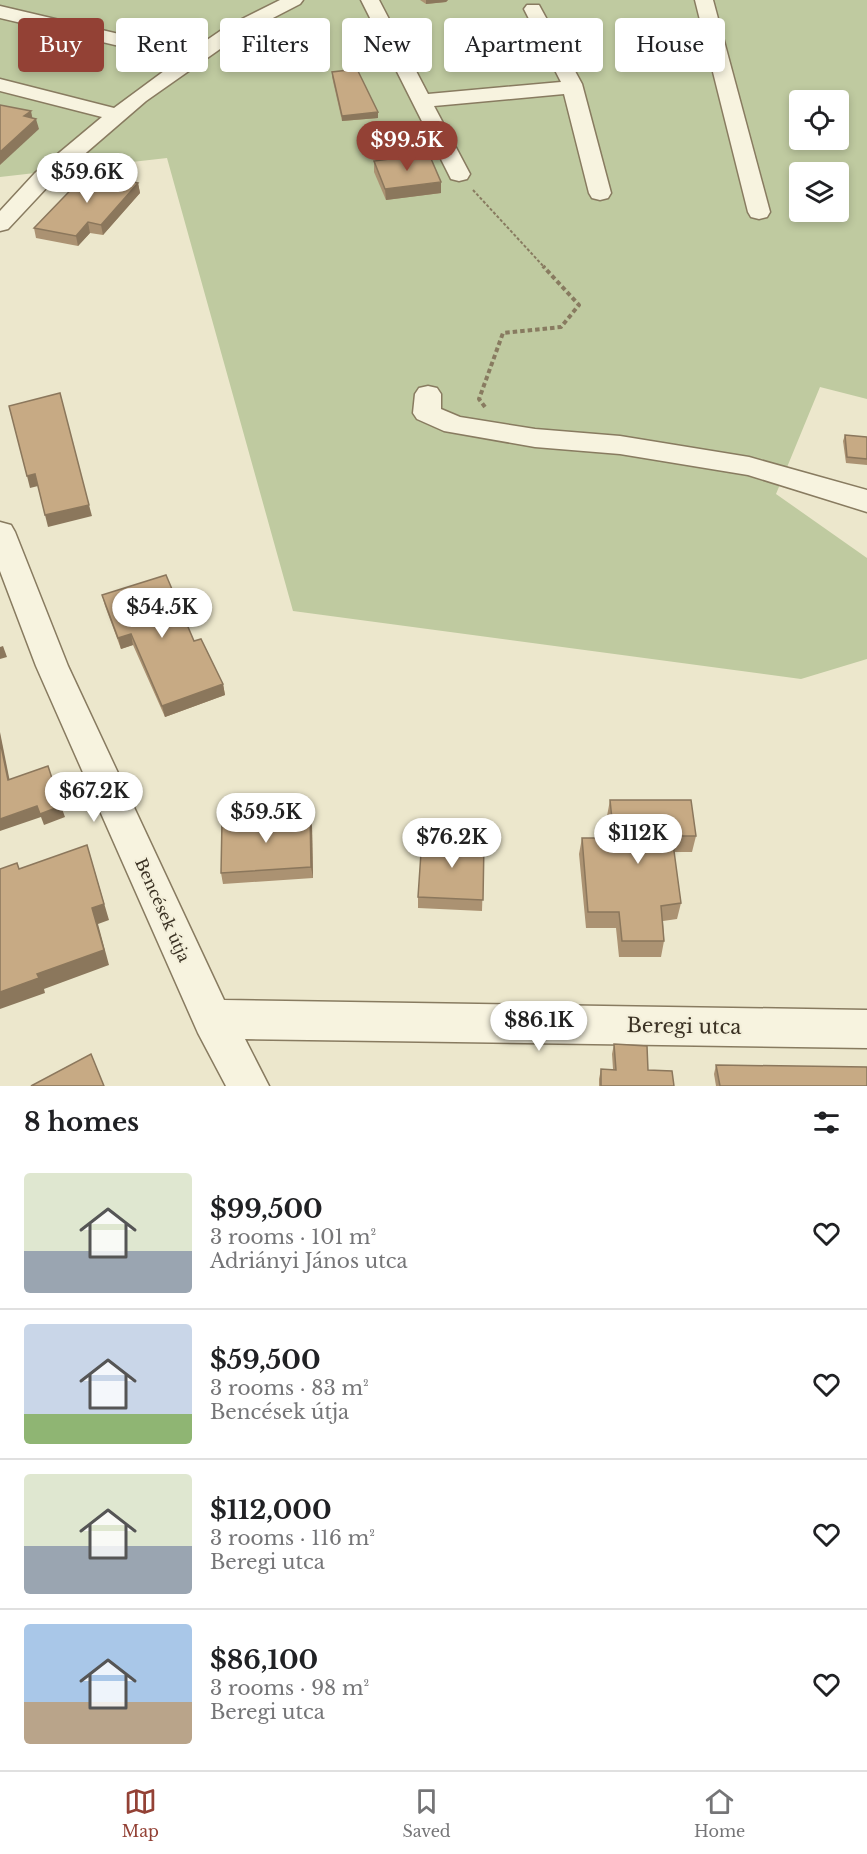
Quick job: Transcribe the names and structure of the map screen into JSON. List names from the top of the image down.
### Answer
{
  "streets": {
    "street": ["Bencések útja", "Beregi utca"]
  },
  "crossings": [
    ["Bencések útja", "Beregi utca"]
  ],
  "page": {
    "chip": [
      "Buy",
      "Rent",
      "Filters",
      "New",
      "Apartment",
      "House"
    ],
    "price": [
      "$99.5K",
      "$59.6K",
      "$54.5K",
      "$67.2K",
      "$59.5K",
      "$112K",
      "$76.2K",
      "$86.1K"
    ],
    "heading": "8 homes",
    "list": [
      {
        "name": "$99,500",
        "note": "3 rooms · 101 m² · Adriányi János utca"
      },
      {
        "name": "$59,500",
        "note": "3 rooms · 83 m² · Bencések útja"
      },
      {
        "name": "$112,000",
        "note": "3 rooms · 116 m² · Beregi utca"
      },
      {
        "name": "$86,100",
        "note": "3 rooms · 98 m² · Beregi utca"
      }
    ],
    "tabs": ["Map", "Saved", "Home"]
  }
}
